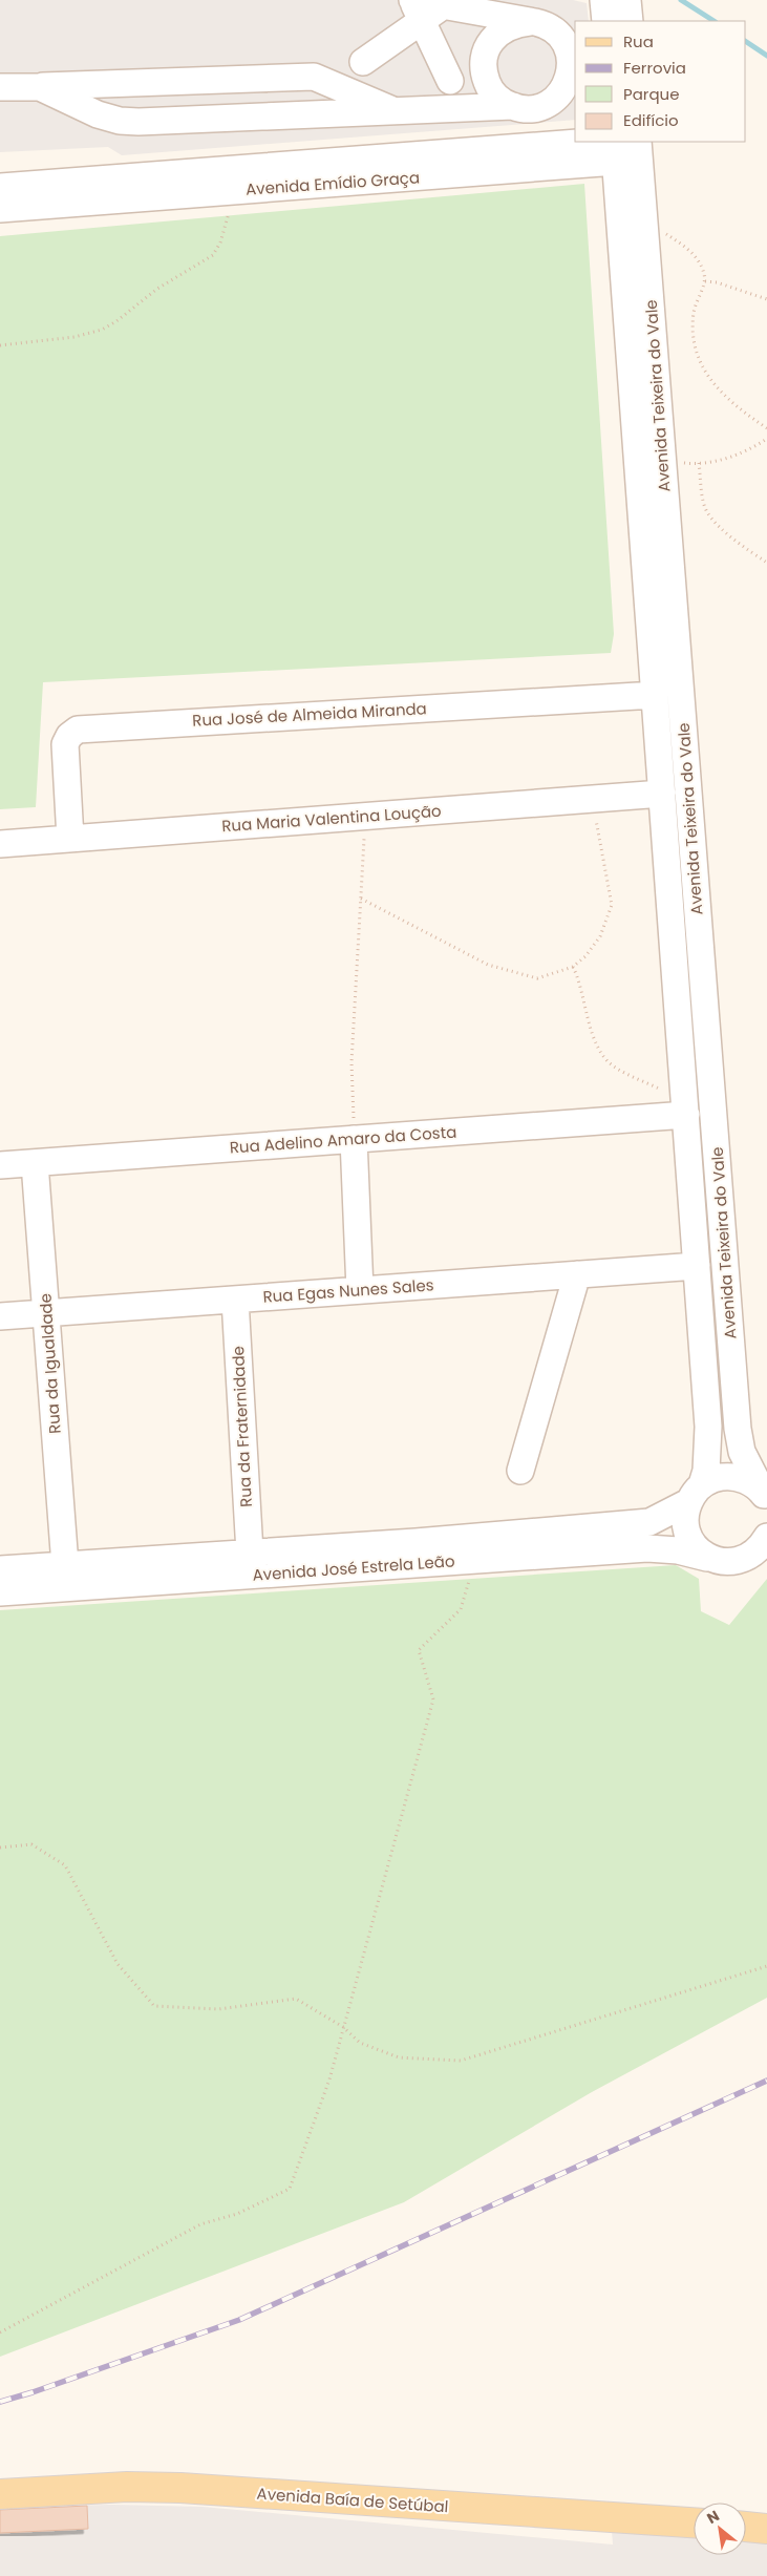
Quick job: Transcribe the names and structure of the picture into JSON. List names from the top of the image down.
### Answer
{
  "streets": {
    "main road": ["Avenida Baía de Setúbal"],
    "street": [
      "Avenida Emídio Graça",
      "Avenida Teixeira do Vale",
      "Rua José de Almeida Miranda",
      "Rua Maria Valentina Loução",
      "Rua Adelino Amaro da Costa",
      "Rua Egas Nunes Sales",
      "Rua da Igualdade",
      "Rua da Fraternidade",
      "Avenida José Estrela Leão"
    ]
  },
  "crossings": [
    ["Avenida Emídio Graça", "Avenida Teixeira do Vale"],
    ["Avenida Teixeira do Vale", "Rua José de Almeida Miranda"],
    ["Avenida Teixeira do Vale", "Rua Maria Valentina Loução"],
    ["Avenida Teixeira do Vale", "Rua Adelino Amaro da Costa"],
    ["Avenida Teixeira do Vale", "Rua Egas Nunes Sales"],
    ["Avenida Teixeira do Vale", "Avenida José Estrela Leão"],
    ["Rua José de Almeida Miranda", "Rua Maria Valentina Loução"],
    ["Rua Adelino Amaro da Costa", "Rua da Igualdade"],
    ["Rua Egas Nunes Sales", "Rua da Igualdade"],
    ["Rua Egas Nunes Sales", "Rua da Fraternidade"],
    ["Rua da Igualdade", "Avenida José Estrela Leão"],
    ["Rua da Fraternidade", "Avenida José Estrela Leão"]
  ],
  "legend": [
    "Rua",
    "Ferrovia",
    "Parque",
    "Edifício"
  ],
  "north": "top left"
}
